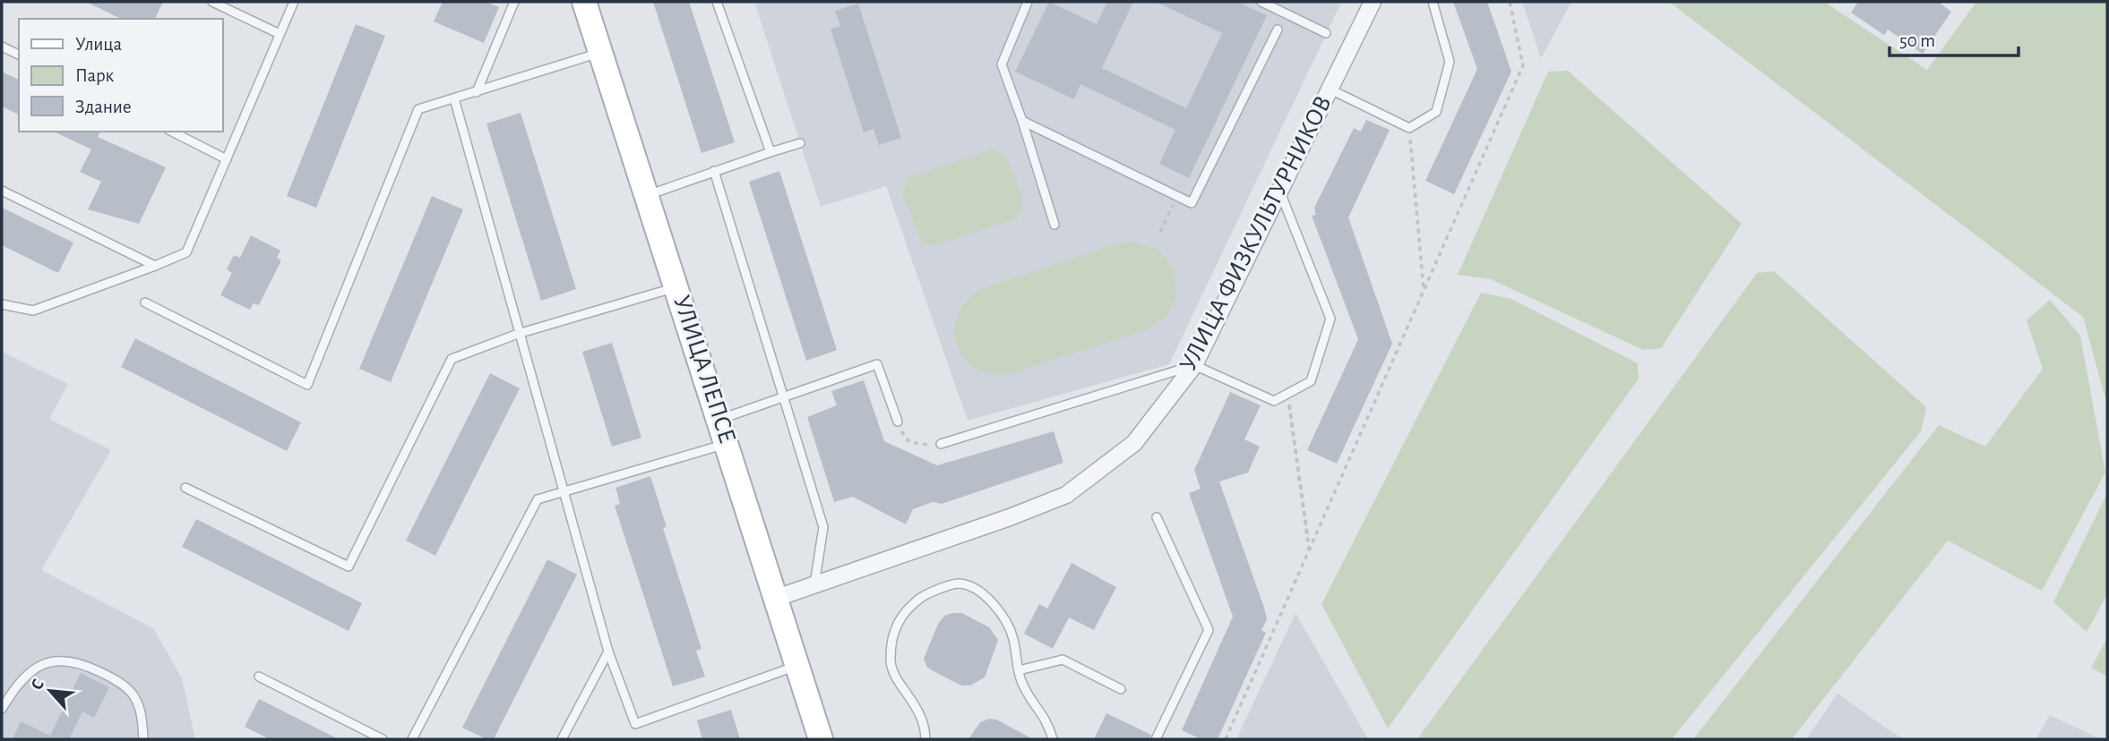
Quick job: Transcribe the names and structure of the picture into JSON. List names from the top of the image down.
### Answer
{
  "streets": {
    "main road": ["УЛИЦА ЛЕПСЕ"],
    "street": ["УЛИЦА ФИЗКУЛЬТУРНИКОВ"]
  },
  "crossings": [
    ["УЛИЦА ФИЗКУЛЬТУРНИКОВ", "УЛИЦА ЛЕПСЕ"]
  ],
  "legend": ["Улица", "Парк", "Здание"],
  "scale_bar": "50 m",
  "north": "top left"
}
